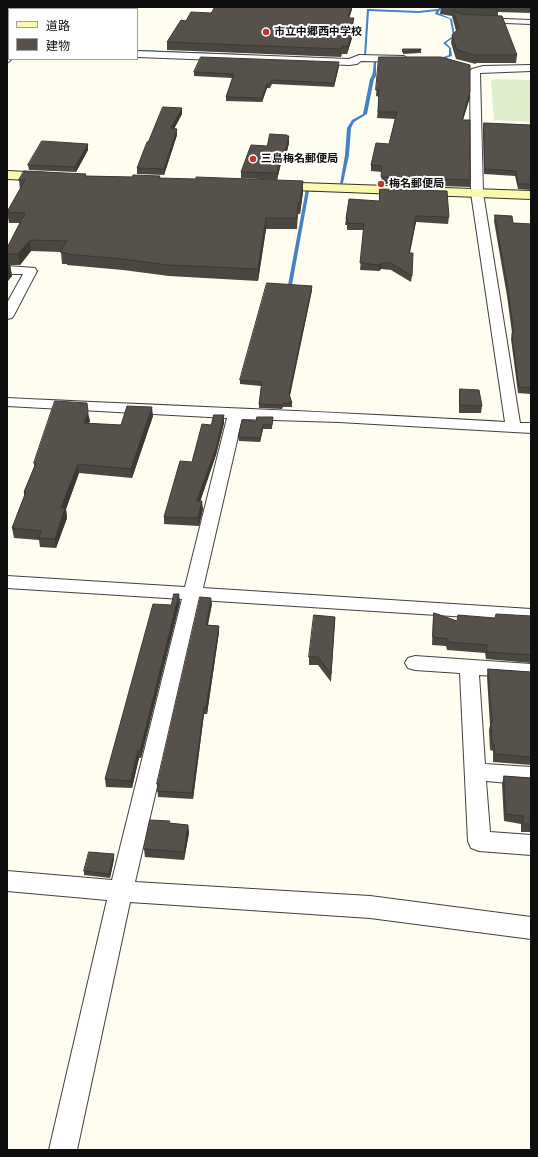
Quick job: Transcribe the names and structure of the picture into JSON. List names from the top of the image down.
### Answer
{
  "places": ["市立中郷西中学校", "三島梅名郵便局", "梅名郵便局"],
  "legend": ["道路", "建物"]
}
